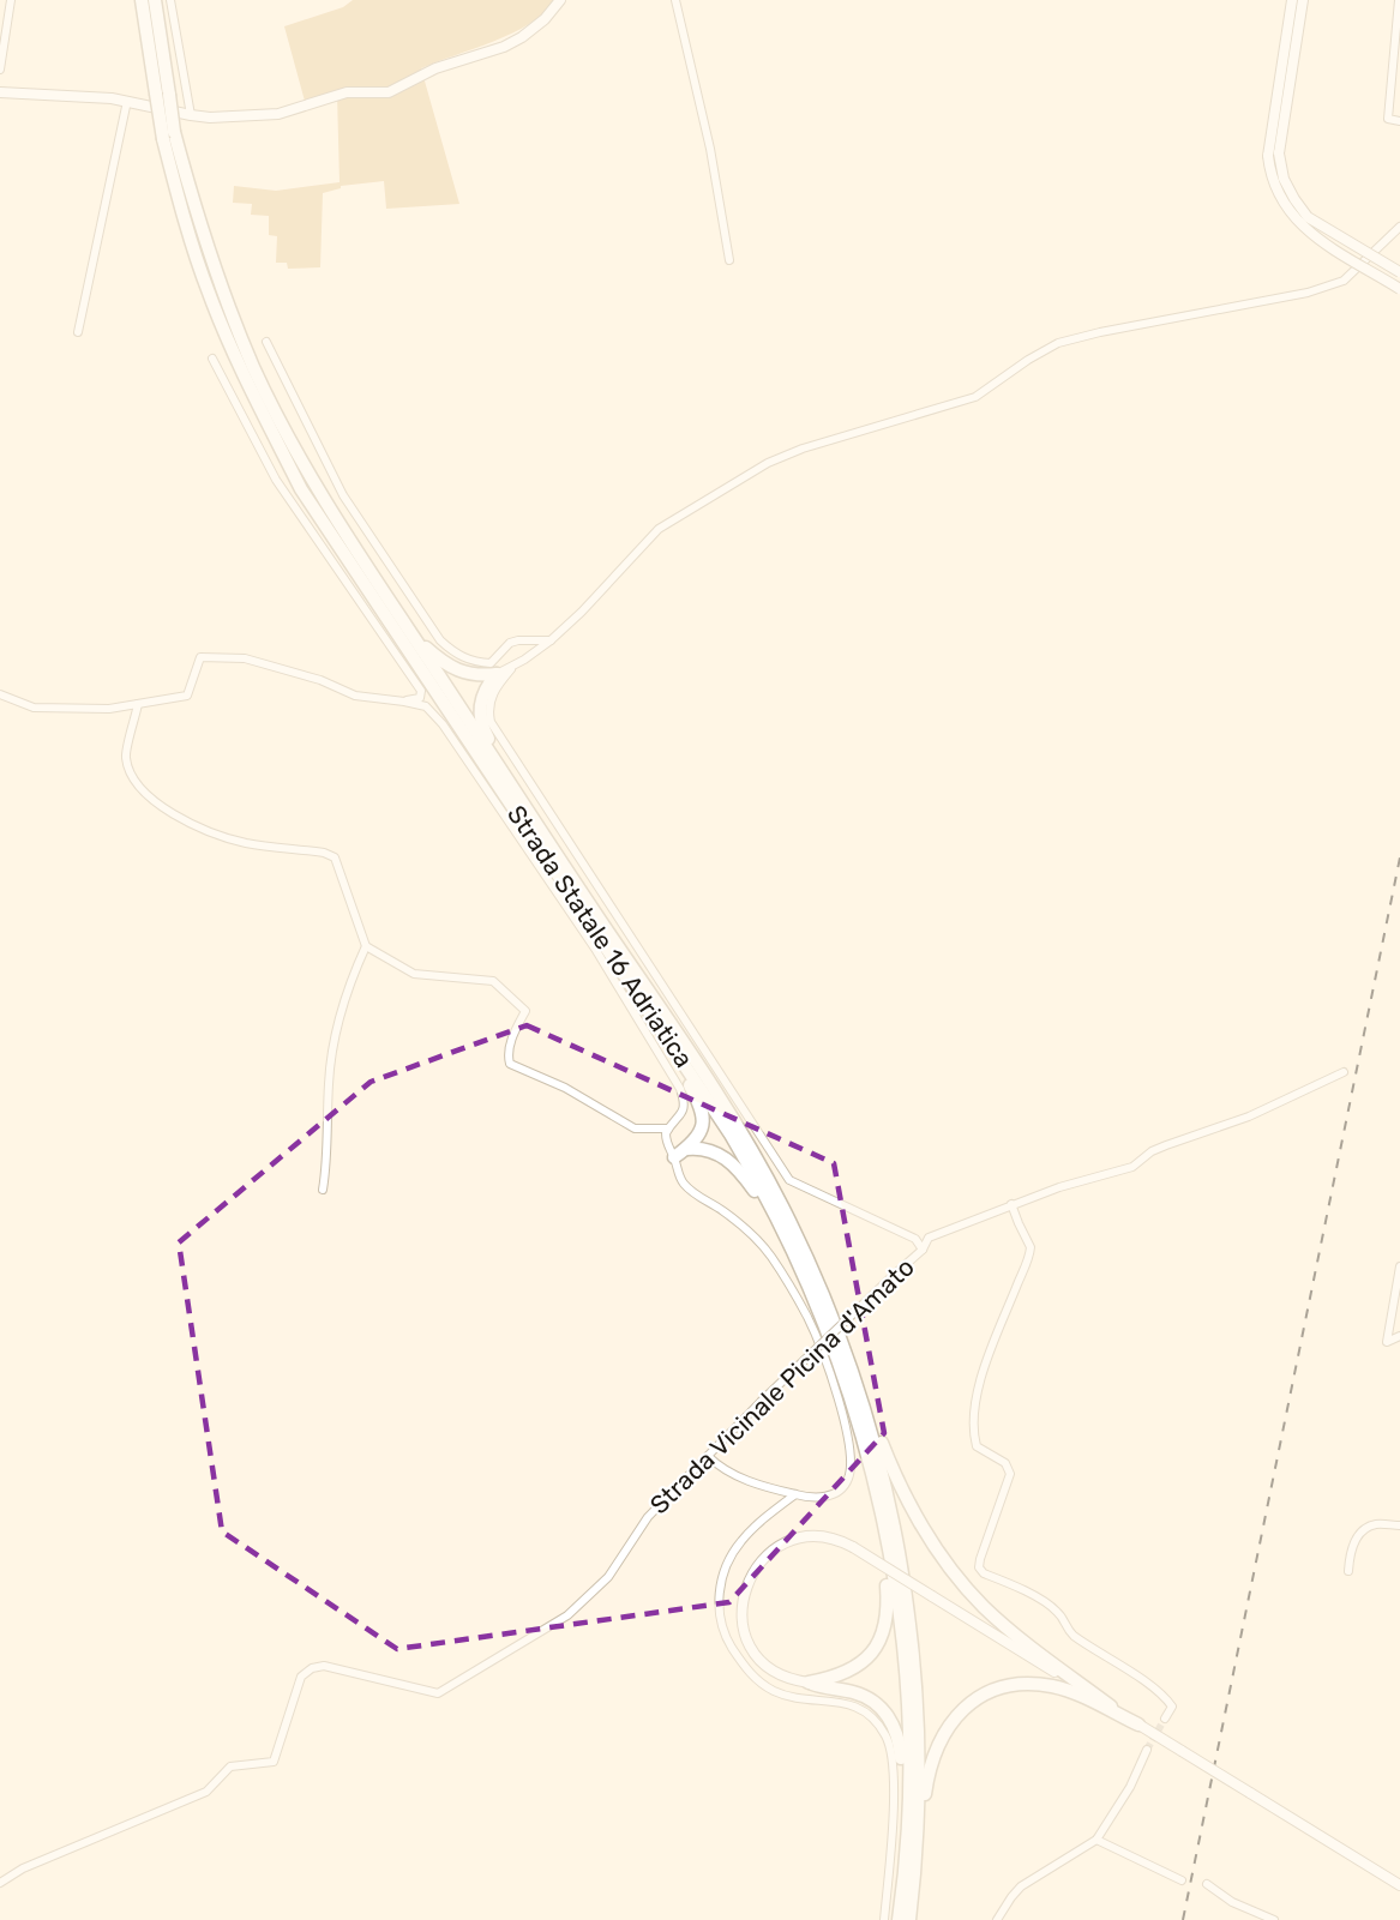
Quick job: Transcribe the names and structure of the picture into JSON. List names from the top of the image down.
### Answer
{
  "streets": {
    "highway": ["Strada Statale 16 Adriatica"],
    "street": ["Strada Vicinale Picina d'Amato"]
  }
}
